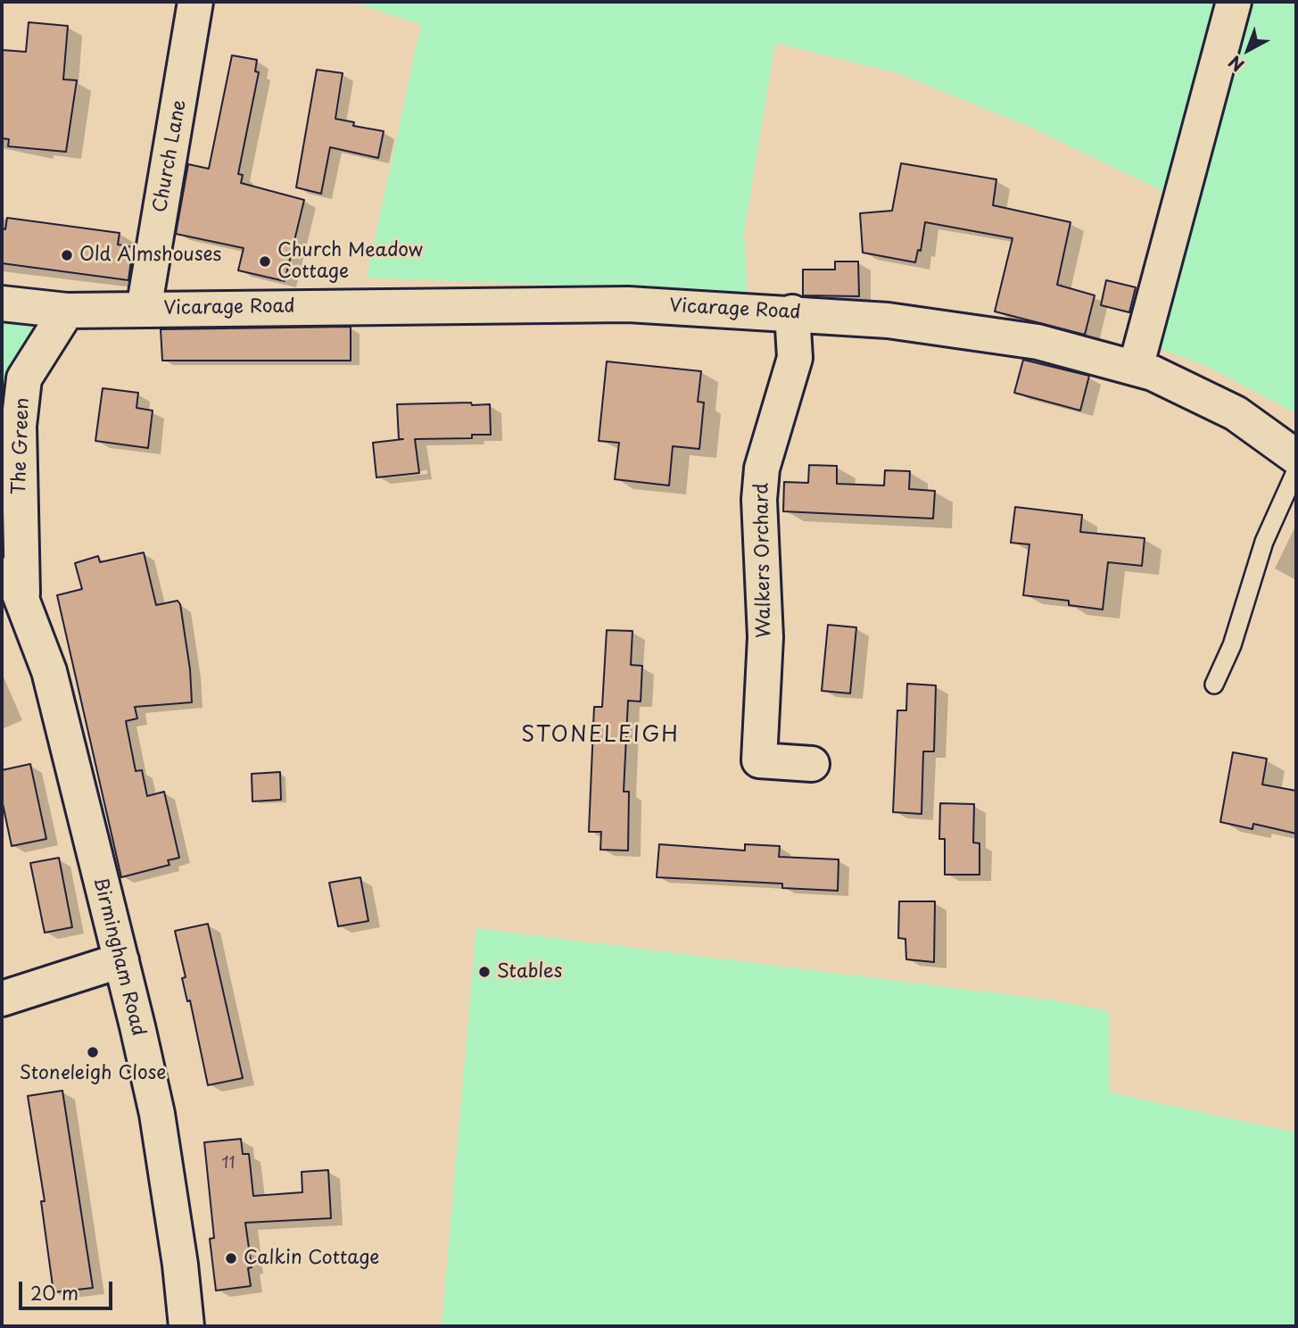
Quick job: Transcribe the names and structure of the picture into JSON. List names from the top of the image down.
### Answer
{
  "streets": {
    "street": [
      "Church Lane",
      "Vicarage Road",
      "The Green",
      "Walkers Orchard",
      "Birmingham Road"
    ]
  },
  "crossings": [
    ["Church Lane", "Vicarage Road"],
    ["Vicarage Road", "Walkers Orchard"],
    ["The Green", "Birmingham Road"]
  ],
  "districts": ["STONELEIGH"],
  "places": [
    "Old Almshouses",
    "Church Meadow Cottage",
    "Stables",
    "Stoneleigh Close",
    "Calkin Cottage"
  ],
  "house_numbers": ["11"],
  "scale_bar": "20 m",
  "north": "bottom left"
}
